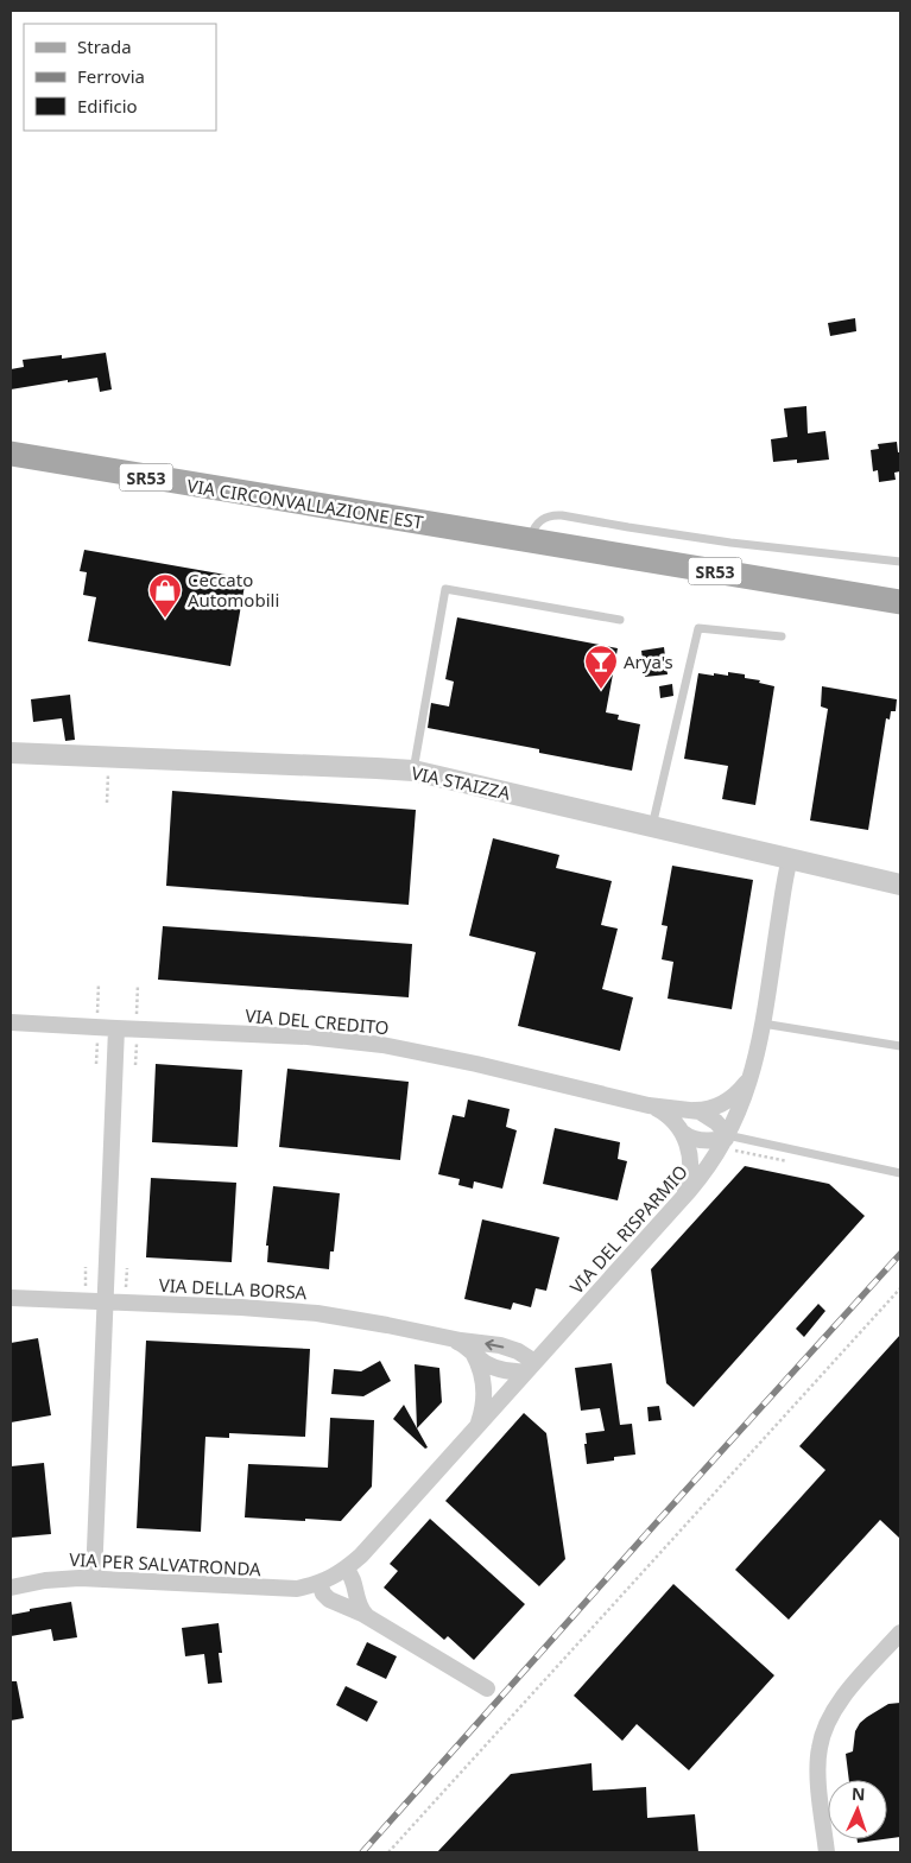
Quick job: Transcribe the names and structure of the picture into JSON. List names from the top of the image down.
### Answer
{
  "streets": {
    "main road": ["SR53", "VIA CIRCONVALLAZIONE EST"],
    "street": [
      "VIA STAIZZA",
      "VIA DEL CREDITO",
      "VIA DEL RISPARMIO",
      "VIA DELLA BORSA",
      "VIA PER SALVATRONDA"
    ]
  },
  "crossings": [
    ["VIA STAIZZA", "VIA DEL RISPARMIO"],
    ["VIA DEL CREDITO", "VIA DEL RISPARMIO"],
    ["VIA DEL RISPARMIO", "VIA DELLA BORSA"],
    ["VIA DEL RISPARMIO", "VIA PER SALVATRONDA"]
  ],
  "places": {
    "shop": ["Ceccato Automobili"],
    "bar": ["Arya's"]
  },
  "legend": ["Strada", "Ferrovia", "Edificio"],
  "north": "top"
}
